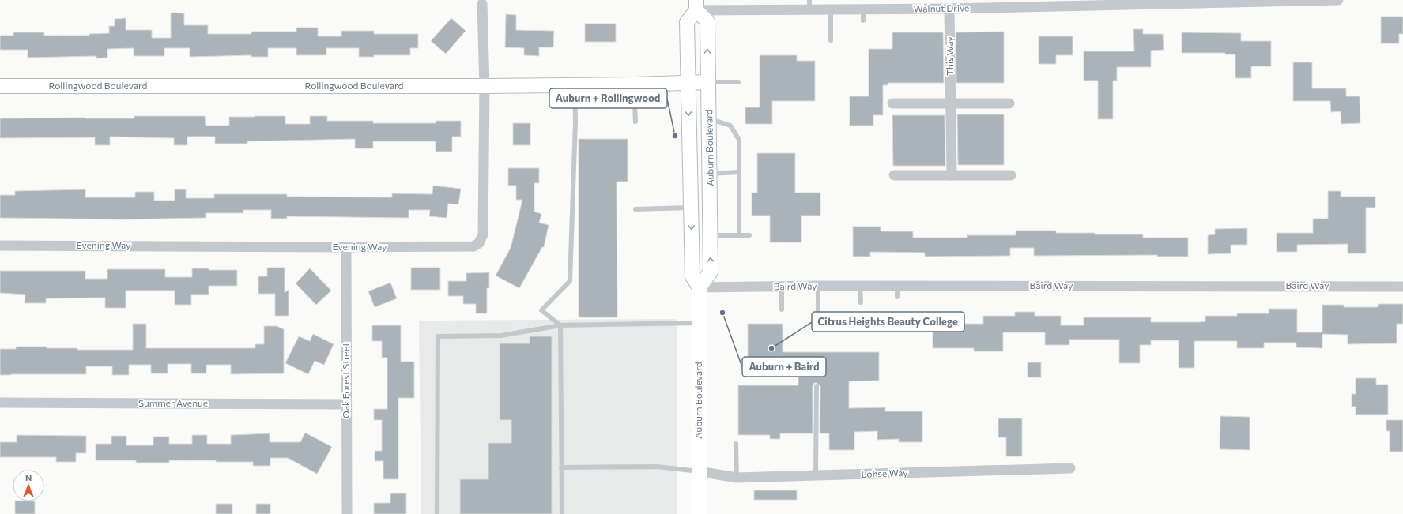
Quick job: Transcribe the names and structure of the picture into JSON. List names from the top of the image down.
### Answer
{
  "streets": {
    "main road": ["Rollingwood Boulevard", "Auburn Boulevard"],
    "street": [
      "Walnut Drive",
      "This Way",
      "Evening Way",
      "Baird Way",
      "Oak Forest Street",
      "Summer Avenue",
      "Lohse Way"
    ]
  },
  "crossings": [
    ["Walnut Drive", "This Way"],
    ["Walnut Drive", "Auburn Boulevard"],
    ["Rollingwood Boulevard", "Auburn Boulevard"],
    ["Rollingwood Boulevard", "Evening Way"],
    ["Auburn Boulevard", "Baird Way"],
    ["Auburn Boulevard", "Lohse Way"],
    ["Evening Way", "Oak Forest Street"],
    ["Oak Forest Street", "Summer Avenue"]
  ],
  "places": ["Auburn + Rollingwood", "Auburn + Baird", "Citrus Heights Beauty College"],
  "north": "top"
}
